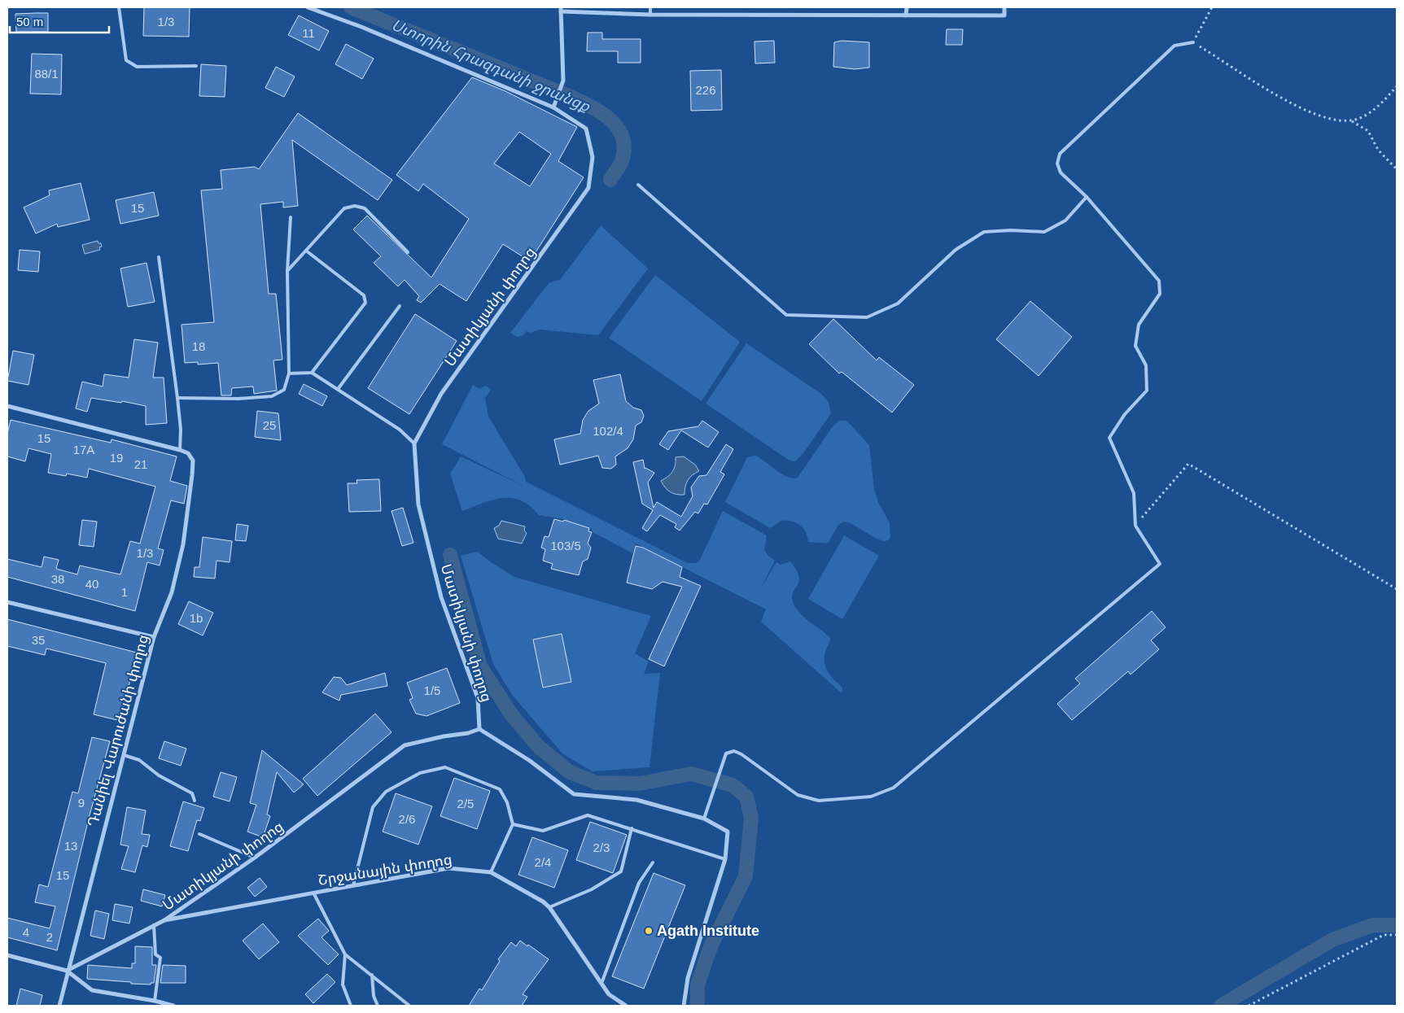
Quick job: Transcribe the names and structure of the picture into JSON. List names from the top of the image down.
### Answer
{
  "streets": {
    "street": ["Մատիկյանի փողոց", "Դանիել Վարուժանի փողոց", "Շրջանային փողոց"]
  },
  "crossings": [
    ["Մատիկյանի փողոց", "Դանիել Վարուժանի փողոց"],
    ["Մատիկյանի փողոց", "Շրջանային փողոց"]
  ],
  "water": ["Ստորին Հրազդանի ջրանցք"],
  "places": ["Agath Institute"],
  "house_numbers": [
    "1/3",
    "11",
    "88/1",
    "226",
    "15",
    "18",
    "25",
    "102/4",
    "15",
    "17A",
    "19",
    "21",
    "103/5",
    "1/3",
    "38",
    "40",
    "1",
    "1b",
    "35",
    "1/5",
    "9",
    "2/5",
    "2/6",
    "13",
    "2/3",
    "2/4",
    "15",
    "4",
    "2"
  ],
  "scale_bar": "50 m"
}
